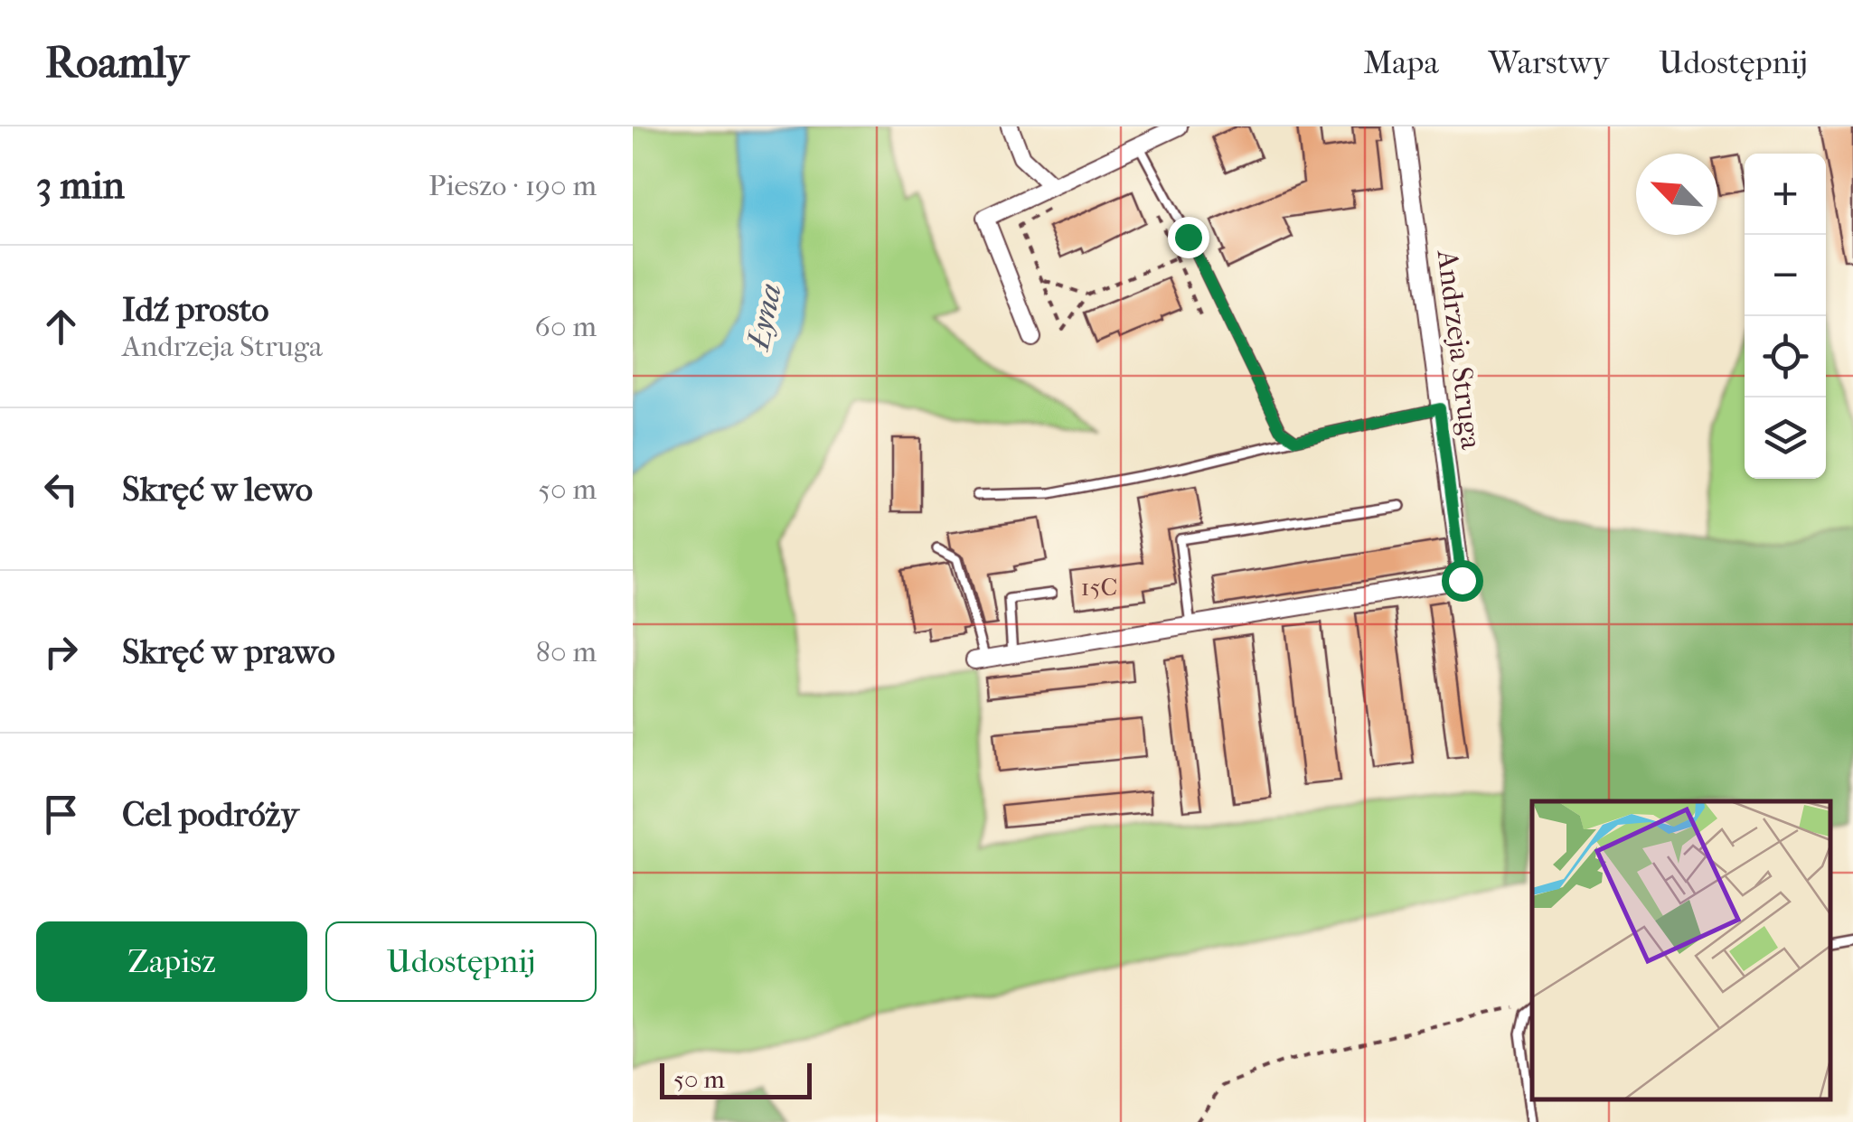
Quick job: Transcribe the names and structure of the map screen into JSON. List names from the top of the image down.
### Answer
{
  "streets": {
    "street": ["Andrzeja Struga"]
  },
  "water": ["Łyna"],
  "house_numbers": ["15C"],
  "scale_bar": "50 m",
  "north": "top left",
  "page": {
    "header": "Roamly",
    "nav": ["Mapa", "Warstwy", "Udostępnij"],
    "heading": ["3 min", "Pieszo · 190 m"],
    "map_buttons": ["+", "−"],
    "list": [
      ["Idź prosto", "Andrzeja Struga", "60 m"],
      ["Skręć w lewo", "50 m"],
      ["Skręć w prawo", "80 m"],
      "Cel podróży"
    ],
    "buttons": ["Zapisz", "Udostępnij"],
    "scale": "50 m"
  }
}
